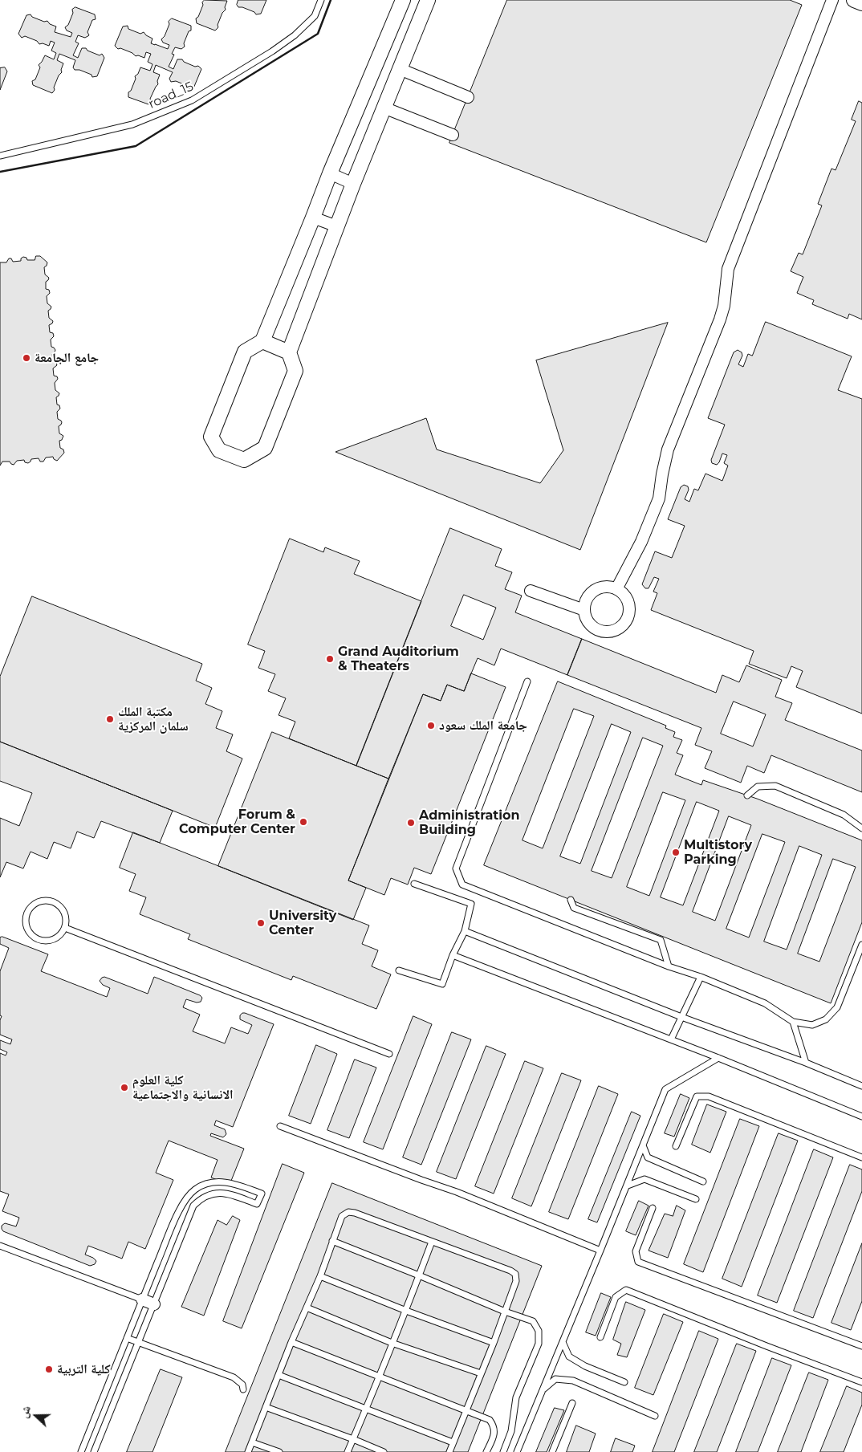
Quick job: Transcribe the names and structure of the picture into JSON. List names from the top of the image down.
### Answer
{
  "streets": {
    "lane": ["road_15"]
  },
  "places": [
    "جامع الجامعة",
    "Grand Auditorium & Theaters",
    "مكتبة الملك سلمان المركزية",
    "جامعة الملك سعود",
    "Forum & Computer Center",
    "Administration Building",
    "Multistory Parking",
    "University Center",
    "كلية العلوم الانسانية والاجتماعية",
    "كلية التربية"
  ],
  "north": "left"
}
